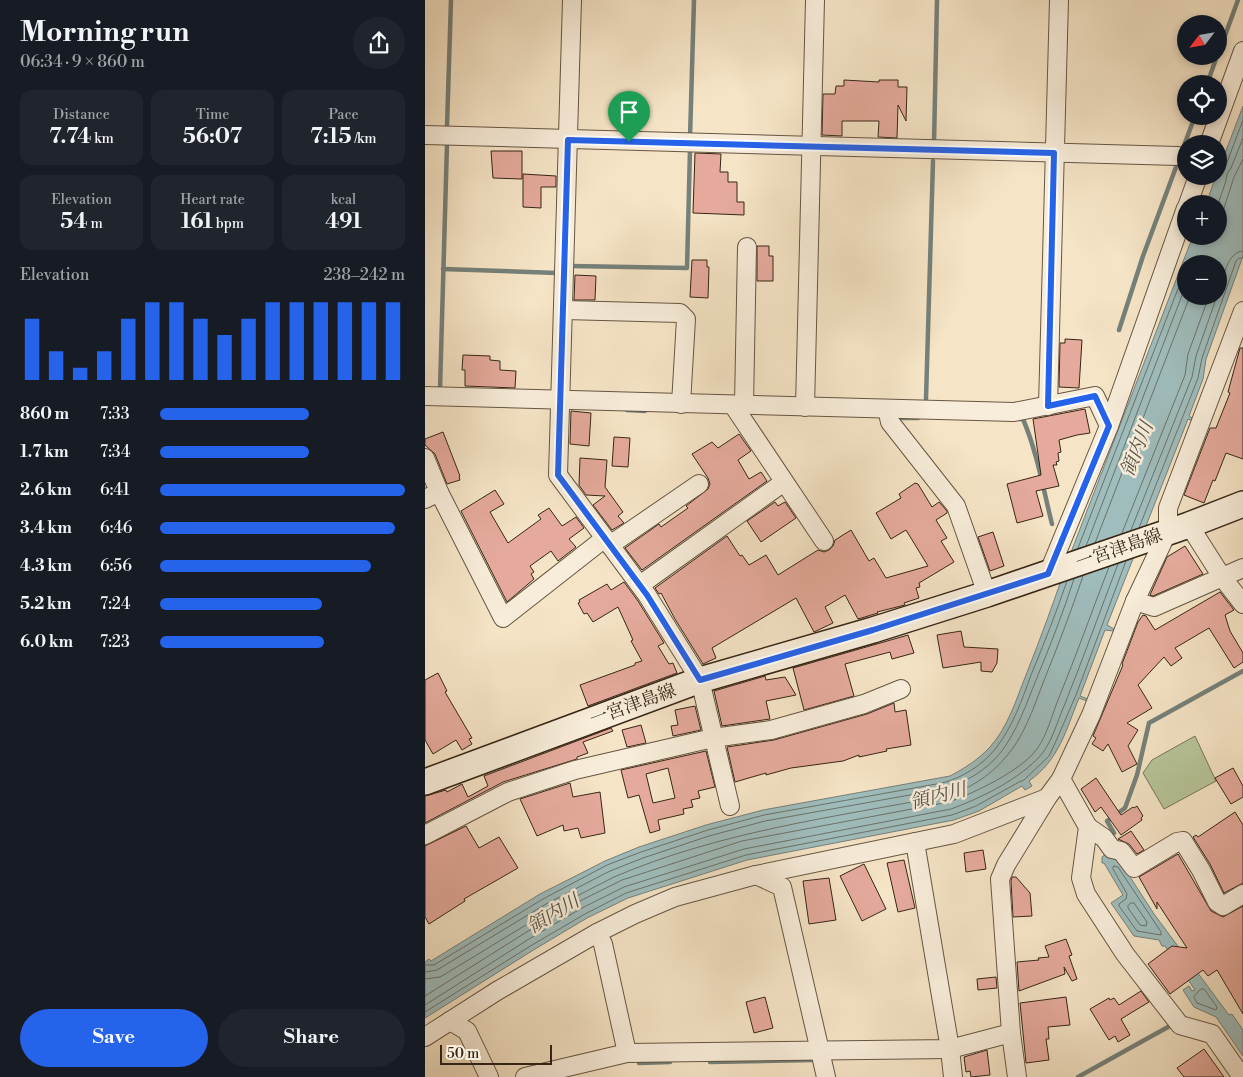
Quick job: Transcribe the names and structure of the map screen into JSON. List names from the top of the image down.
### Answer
{
  "streets": {
    "main road": ["一宮津島線"]
  },
  "water": ["領内川"],
  "scale_bar": "50 m",
  "north": "bottom left",
  "page": {
    "heading": ["Morning run", "06:34 · 9 × 860 m"],
    "map_buttons": ["+", "−"],
    "stats": [
      ["Distance", "7.74 km"],
      ["Time", "56:07"],
      ["Pace", "7:15 /km"],
      ["Elevation", "54 m"],
      ["Heart rate", "161 bpm"],
      ["kcal", "491"]
    ],
    "chart": ["Elevation", "238–242 m"],
    "list": [
      {
        "name": "860 m",
        "note": "7:33"
      },
      {
        "name": "1.7 km",
        "note": "7:34"
      },
      {
        "name": "2.6 km",
        "note": "6:41"
      },
      {
        "name": "3.4 km",
        "note": "6:46"
      },
      {
        "name": "4.3 km",
        "note": "6:56"
      },
      {
        "name": "5.2 km",
        "note": "7:24"
      },
      {
        "name": "6.0 km",
        "note": "7:23"
      }
    ],
    "buttons": ["Save", "Share"],
    "scale": "50 m"
  }
}
